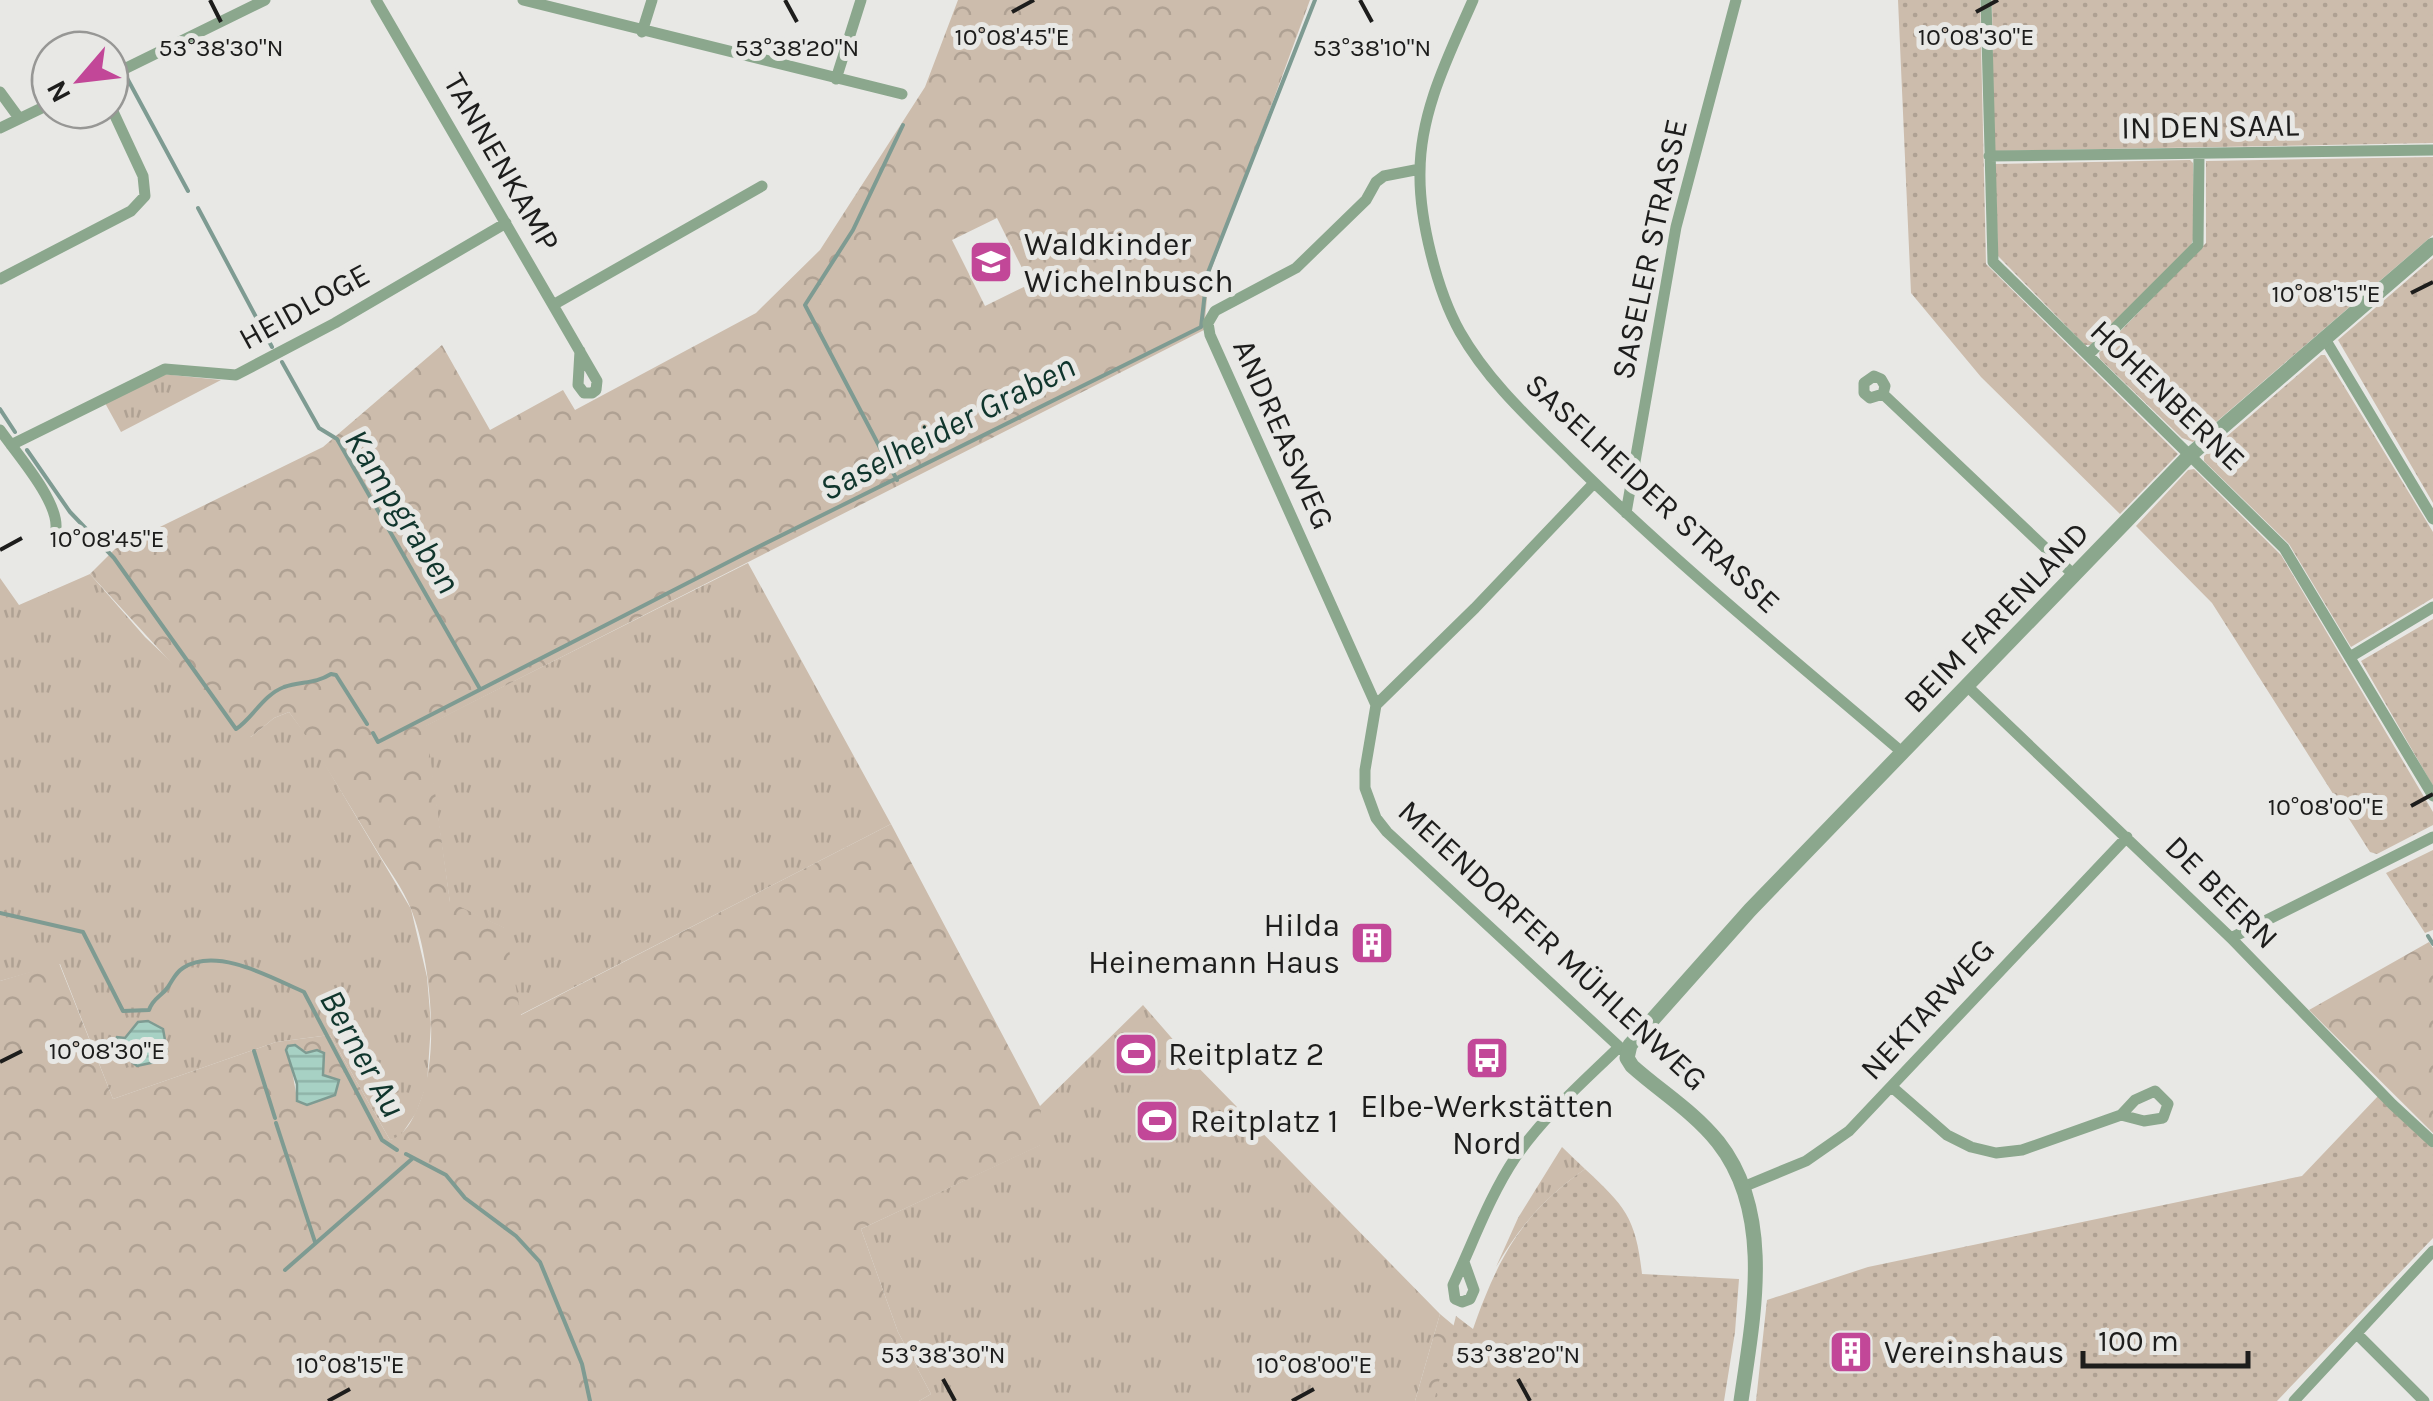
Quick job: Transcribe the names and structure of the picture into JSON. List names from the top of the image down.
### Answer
{
  "streets": {
    "street": [
      "IN DEN SAAL",
      "TANNENKAMP",
      "SASELER STRASSE",
      "HEIDLOGE",
      "HOHENBERNE",
      "ANDREASWEG",
      "SASELHEIDER STRASSE",
      "BEIM FARENLAND",
      "DE BEERN",
      "MEIENDORFER MÜHLENWEG",
      "NEKTARWEG"
    ]
  },
  "crossings": [
    ["IN DEN SAAL", "HOHENBERNE"],
    ["TANNENKAMP", "HEIDLOGE"],
    ["SASELER STRASSE", "SASELHEIDER STRASSE"],
    ["HOHENBERNE", "BEIM FARENLAND"],
    ["ANDREASWEG", "SASELHEIDER STRASSE"],
    ["ANDREASWEG", "MEIENDORFER MÜHLENWEG"],
    ["SASELHEIDER STRASSE", "BEIM FARENLAND"],
    ["BEIM FARENLAND", "DE BEERN"],
    ["BEIM FARENLAND", "MEIENDORFER MÜHLENWEG"],
    ["DE BEERN", "NEKTARWEG"],
    ["MEIENDORFER MÜHLENWEG", "NEKTARWEG"]
  ],
  "water": ["Saselheider Graben", "Kampgraben", "Berner Au"],
  "places": {
    "school or university": ["Waldkinder Wichelnbusch"],
    "building": ["Hilda Heinemann Haus", "Vereinshaus"],
    "sports": ["Reitplatz 2", "Reitplatz 1"],
    "bus stop": ["Elbe-Werkstätten Nord"]
  },
  "scale_bar": "100 m",
  "north": "bottom left",
  "coordinates": [
    "10°08'45\"E",
    "10°08'30\"E",
    "53°38'30\"N",
    "53°38'20\"N",
    "53°38'10\"N",
    "10°08'15\"E",
    "10°08'00\"E"
  ]
}
